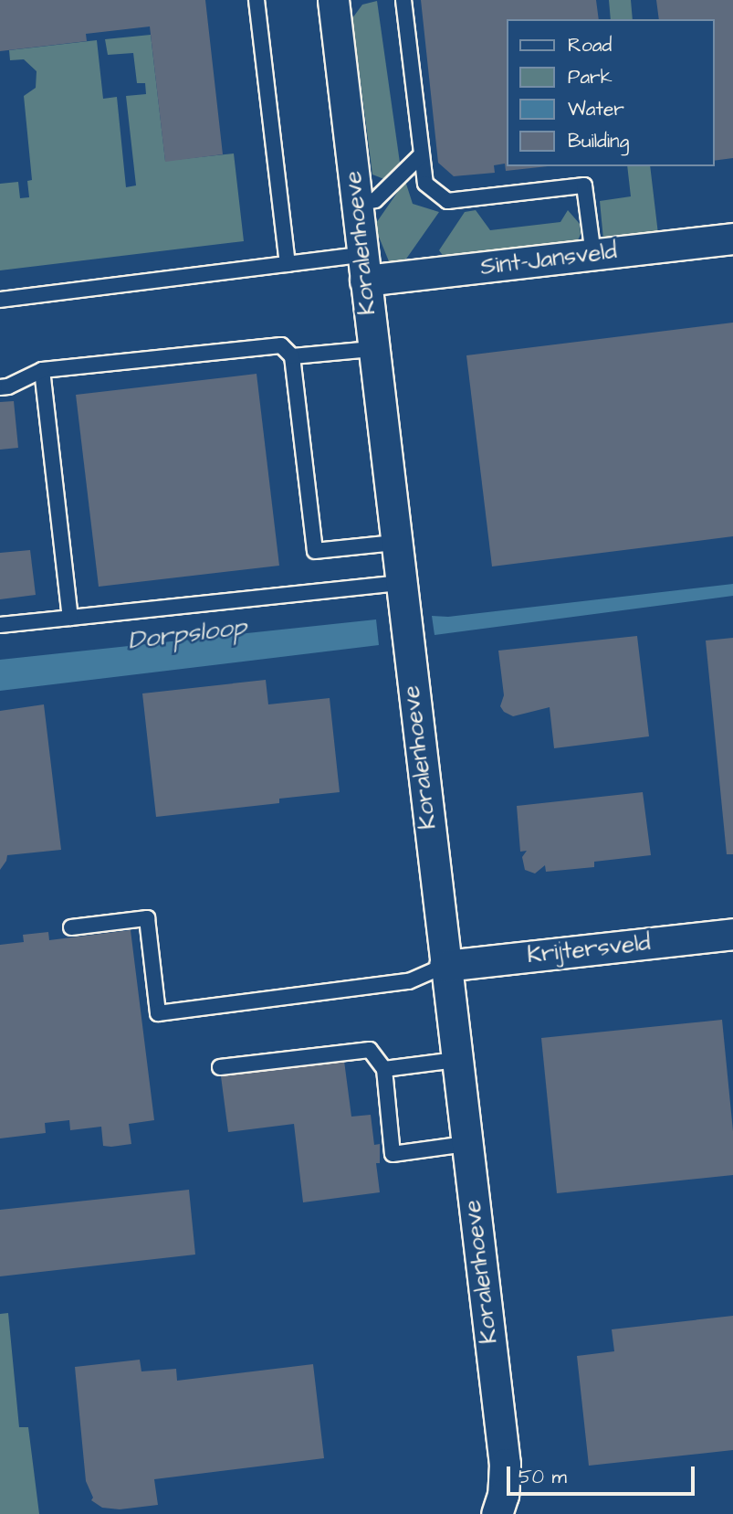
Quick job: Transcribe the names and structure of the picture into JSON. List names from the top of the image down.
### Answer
{
  "streets": {
    "street": ["Koralenhoeve", "Sint-Jansveld", "Krijtersveld"]
  },
  "crossings": [
    ["Koralenhoeve", "Sint-Jansveld"],
    ["Koralenhoeve", "Krijtersveld"]
  ],
  "water": ["Dorpsloop"],
  "legend": [
    "Road",
    "Park",
    "Water",
    "Building"
  ],
  "scale_bar": "50 m"
}
